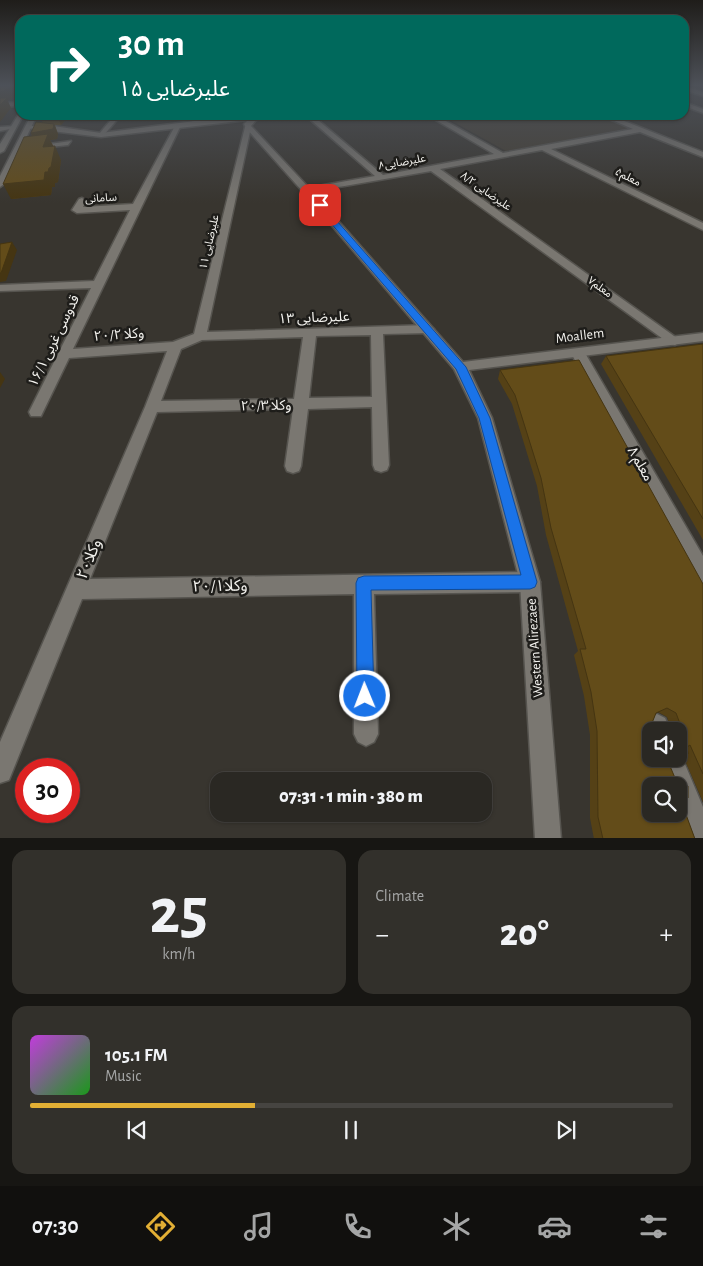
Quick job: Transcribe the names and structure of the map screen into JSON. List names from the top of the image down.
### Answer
{
  "streets": {
    "street": [
      "علیرضایی۸",
      "معلم۵",
      "علیرضایی ۸/۲",
      "سامانی",
      "۱۱ علیرضایی",
      "معلم۷",
      "۱۳ علیرضایی",
      "وکلا ۲۰/۲",
      "Moallem",
      "۱۶/۱ قدوسی غربی",
      "وکلا ۲۰/۳",
      "۸ معلم",
      "وکلا۲۰",
      "وکلا۲۰/۱",
      "Western Alirezaee"
    ]
  },
  "crossings": [
    ["علیرضایی۸", "معلم۵"],
    ["علیرضایی۸", "علیرضایی ۸/۲"],
    ["علیرضایی۸", "Western Alirezaee"],
    ["علیرضایی ۸/۲", "معلم۷"],
    ["سامانی", "۱۶/۱ قدوسی غربی"],
    ["۱۱ علیرضایی", "۱۳ علیرضایی"],
    ["معلم۷", "Moallem"],
    ["۱۳ علیرضایی", "Western Alirezaee"],
    ["وکلا ۲۰/۲", "۱۶/۱ قدوسی غربی"],
    ["وکلا ۲۰/۲", "وکلا۲۰"],
    ["Moallem", "۸ معلم"],
    ["Moallem", "Western Alirezaee"],
    ["وکلا ۲۰/۳", "وکلا۲۰"],
    ["وکلا۲۰", "وکلا۲۰/۱"],
    ["وکلا۲۰/۱", "Western Alirezaee"]
  ],
  "page": {
    "turn": ["30 m", "۱۵ علیرضایی"],
    "limit": "30",
    "trip": "07:31 · 1 min · 380 m",
    "tile": [
      ["25", "km/h"],
      "Climate"
    ],
    "heat": ["−", "20°", "+"],
    "song": ["105.1 FM", "Music"],
    "tabs": "07:30"
  }
}
